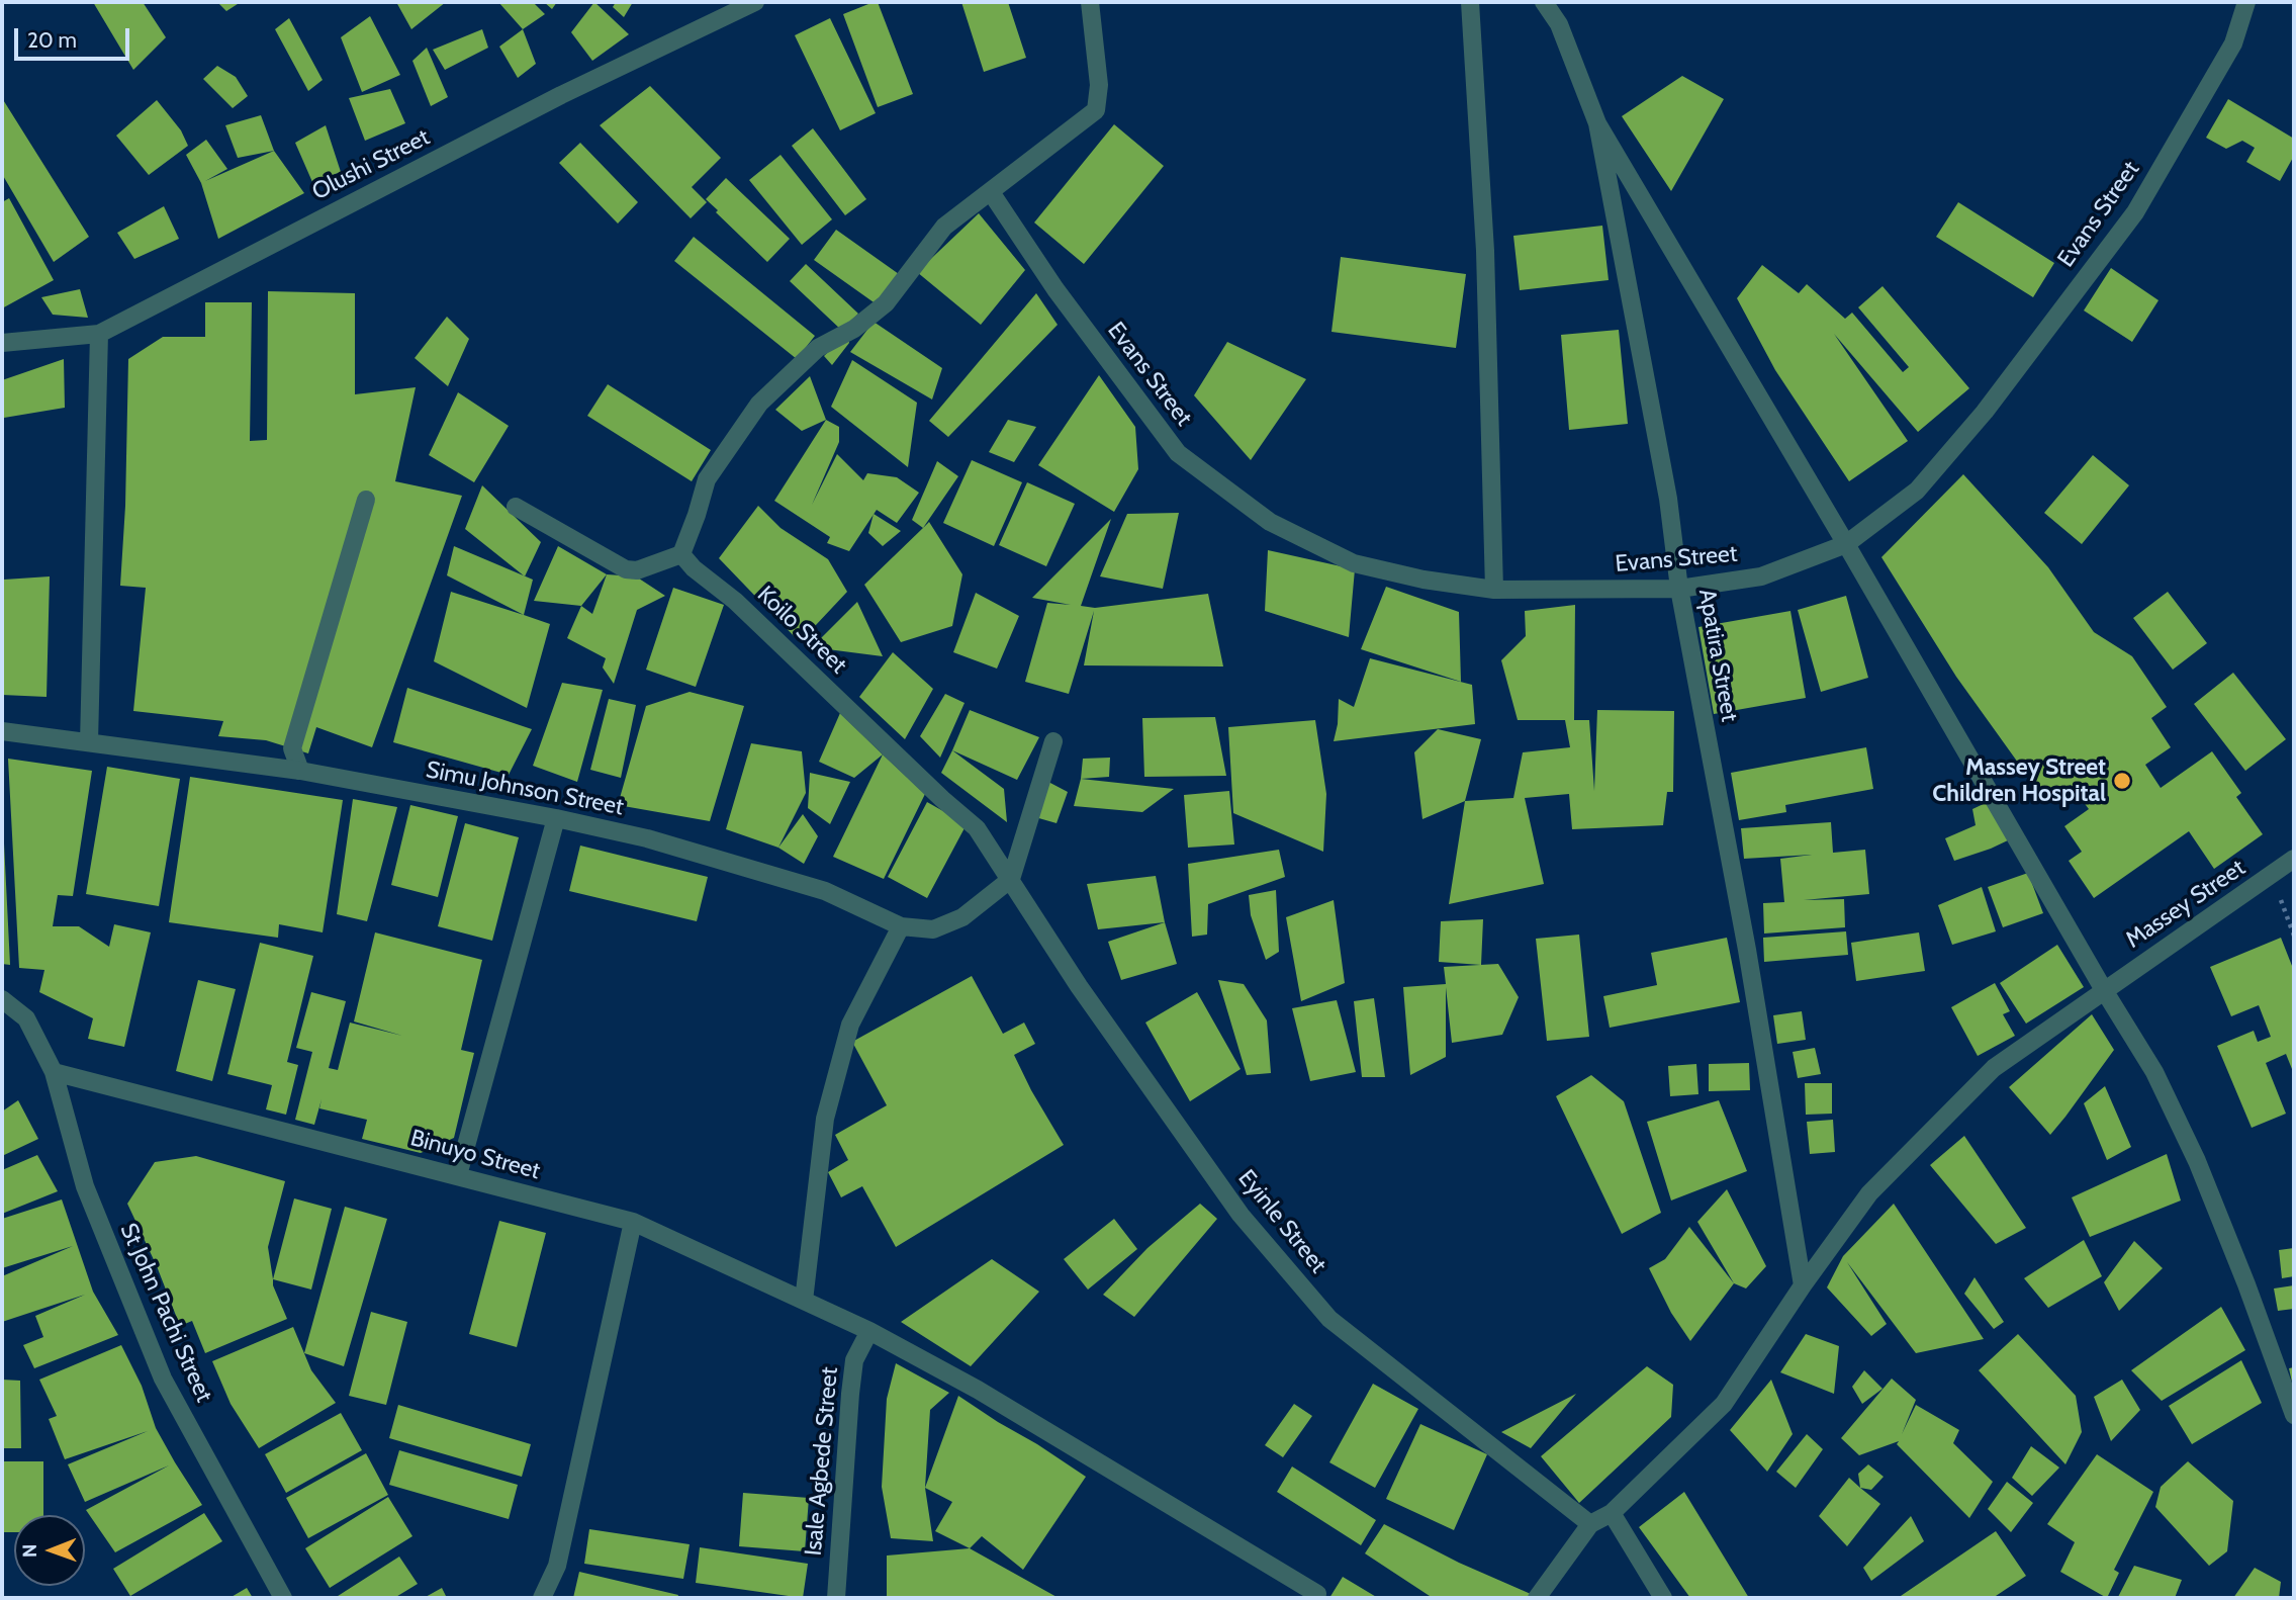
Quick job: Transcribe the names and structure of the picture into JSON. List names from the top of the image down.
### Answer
{
  "streets": {
    "street": [
      "Olushi Street",
      "Evans Street",
      "Koilo Street",
      "Apatira Street",
      "Simu Johnson Street",
      "Massey Street",
      "Binuyo Street",
      "Eyinle Street",
      "St John Pachi Street",
      "Isale Agbede Street"
    ]
  },
  "crossings": [
    ["Evans Street", "Apatira Street"],
    ["Koilo Street", "Simu Johnson Street"],
    ["Koilo Street", "Eyinle Street"],
    ["Apatira Street", "Massey Street"],
    ["Simu Johnson Street", "Eyinle Street"],
    ["Massey Street", "Eyinle Street"],
    ["Binuyo Street", "St John Pachi Street"],
    ["Binuyo Street", "Isale Agbede Street"]
  ],
  "places": ["Massey Street Children Hospital"],
  "scale_bar": "20 m",
  "north": "left"
}
